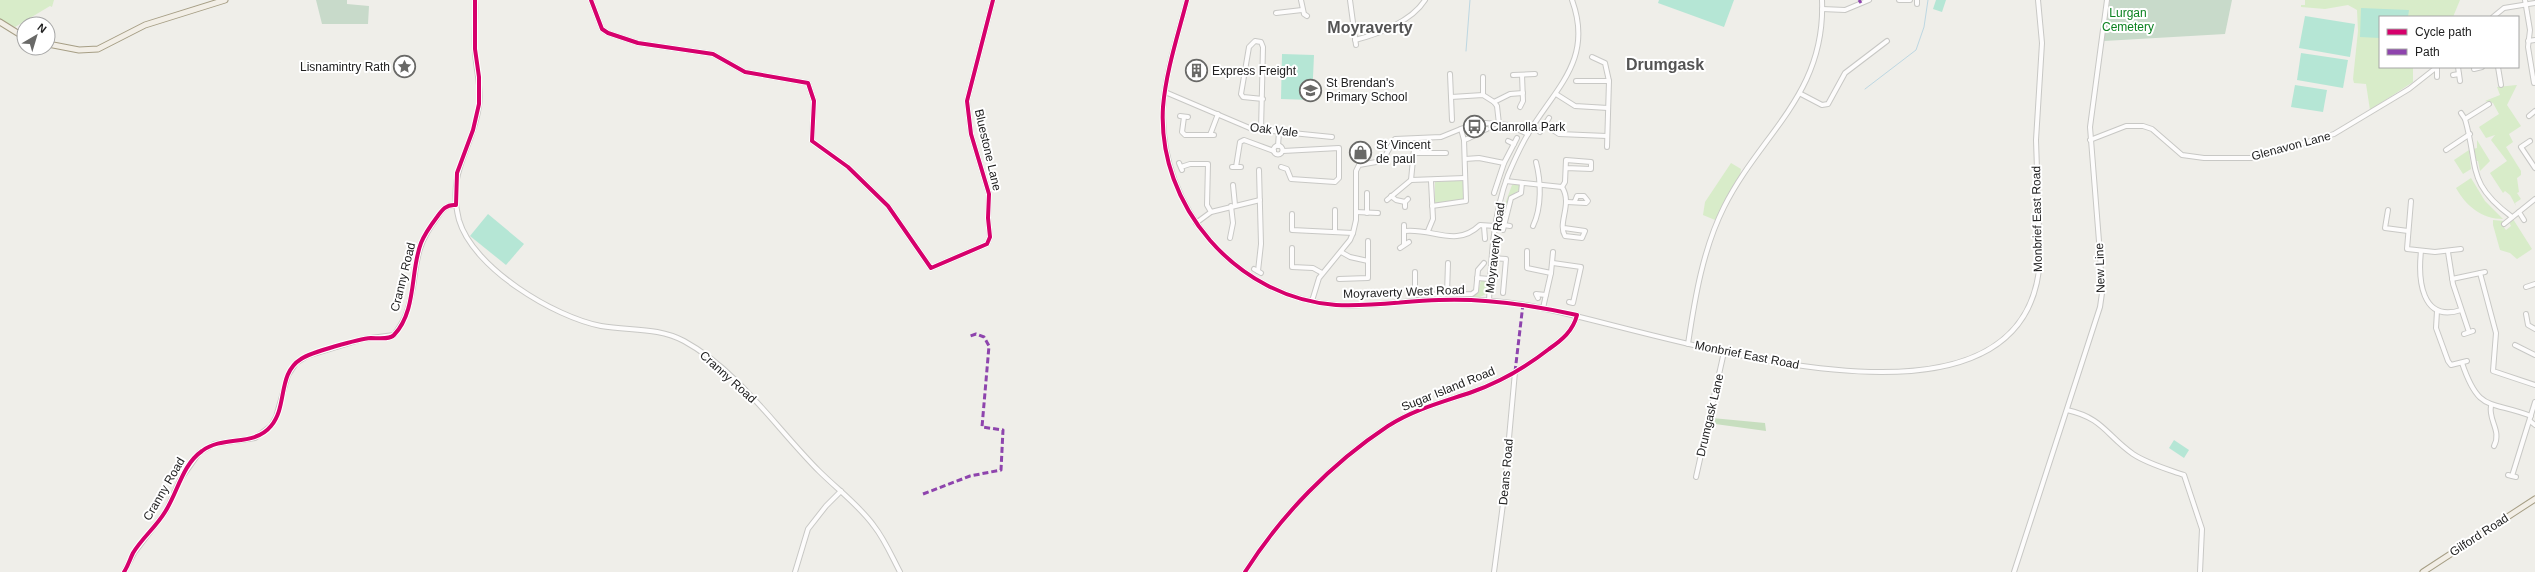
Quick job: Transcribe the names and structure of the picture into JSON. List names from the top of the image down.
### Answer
{
  "streets": {
    "main road": ["Gilford Road"],
    "street": [
      "Oak Vale",
      "Glenavon Lane",
      "Bluestone Lane",
      "Monbrief East Road",
      "Moyraverty Road",
      "New Line",
      "Cranny Road",
      "Moyraverty West Road",
      "Sugar Island Road",
      "Drumgask Lane",
      "Deans Road"
    ]
  },
  "crossings": [
    ["Oak Vale", "Moyraverty West Road"],
    ["Glenavon Lane", "New Line"],
    ["Monbrief East Road", "Moyraverty West Road"],
    ["Monbrief East Road", "Sugar Island Road"],
    ["Monbrief East Road", "Drumgask Lane"],
    ["Moyraverty Road", "Moyraverty West Road"],
    ["Sugar Island Road", "Deans Road"]
  ],
  "districts": ["Moyraverty", "Drumgask"],
  "parks": ["Lurgan Cemetery"],
  "places": {
    "place": ["Lisnamintry Rath"],
    "building": ["Express Freight"],
    "school or university": ["St Brendan's Primary School"],
    "bus stop": ["Clanrolla Park"],
    "shop": ["St Vincent de paul"]
  },
  "legend": ["Cycle path", "Path"],
  "north": "top right"
}
